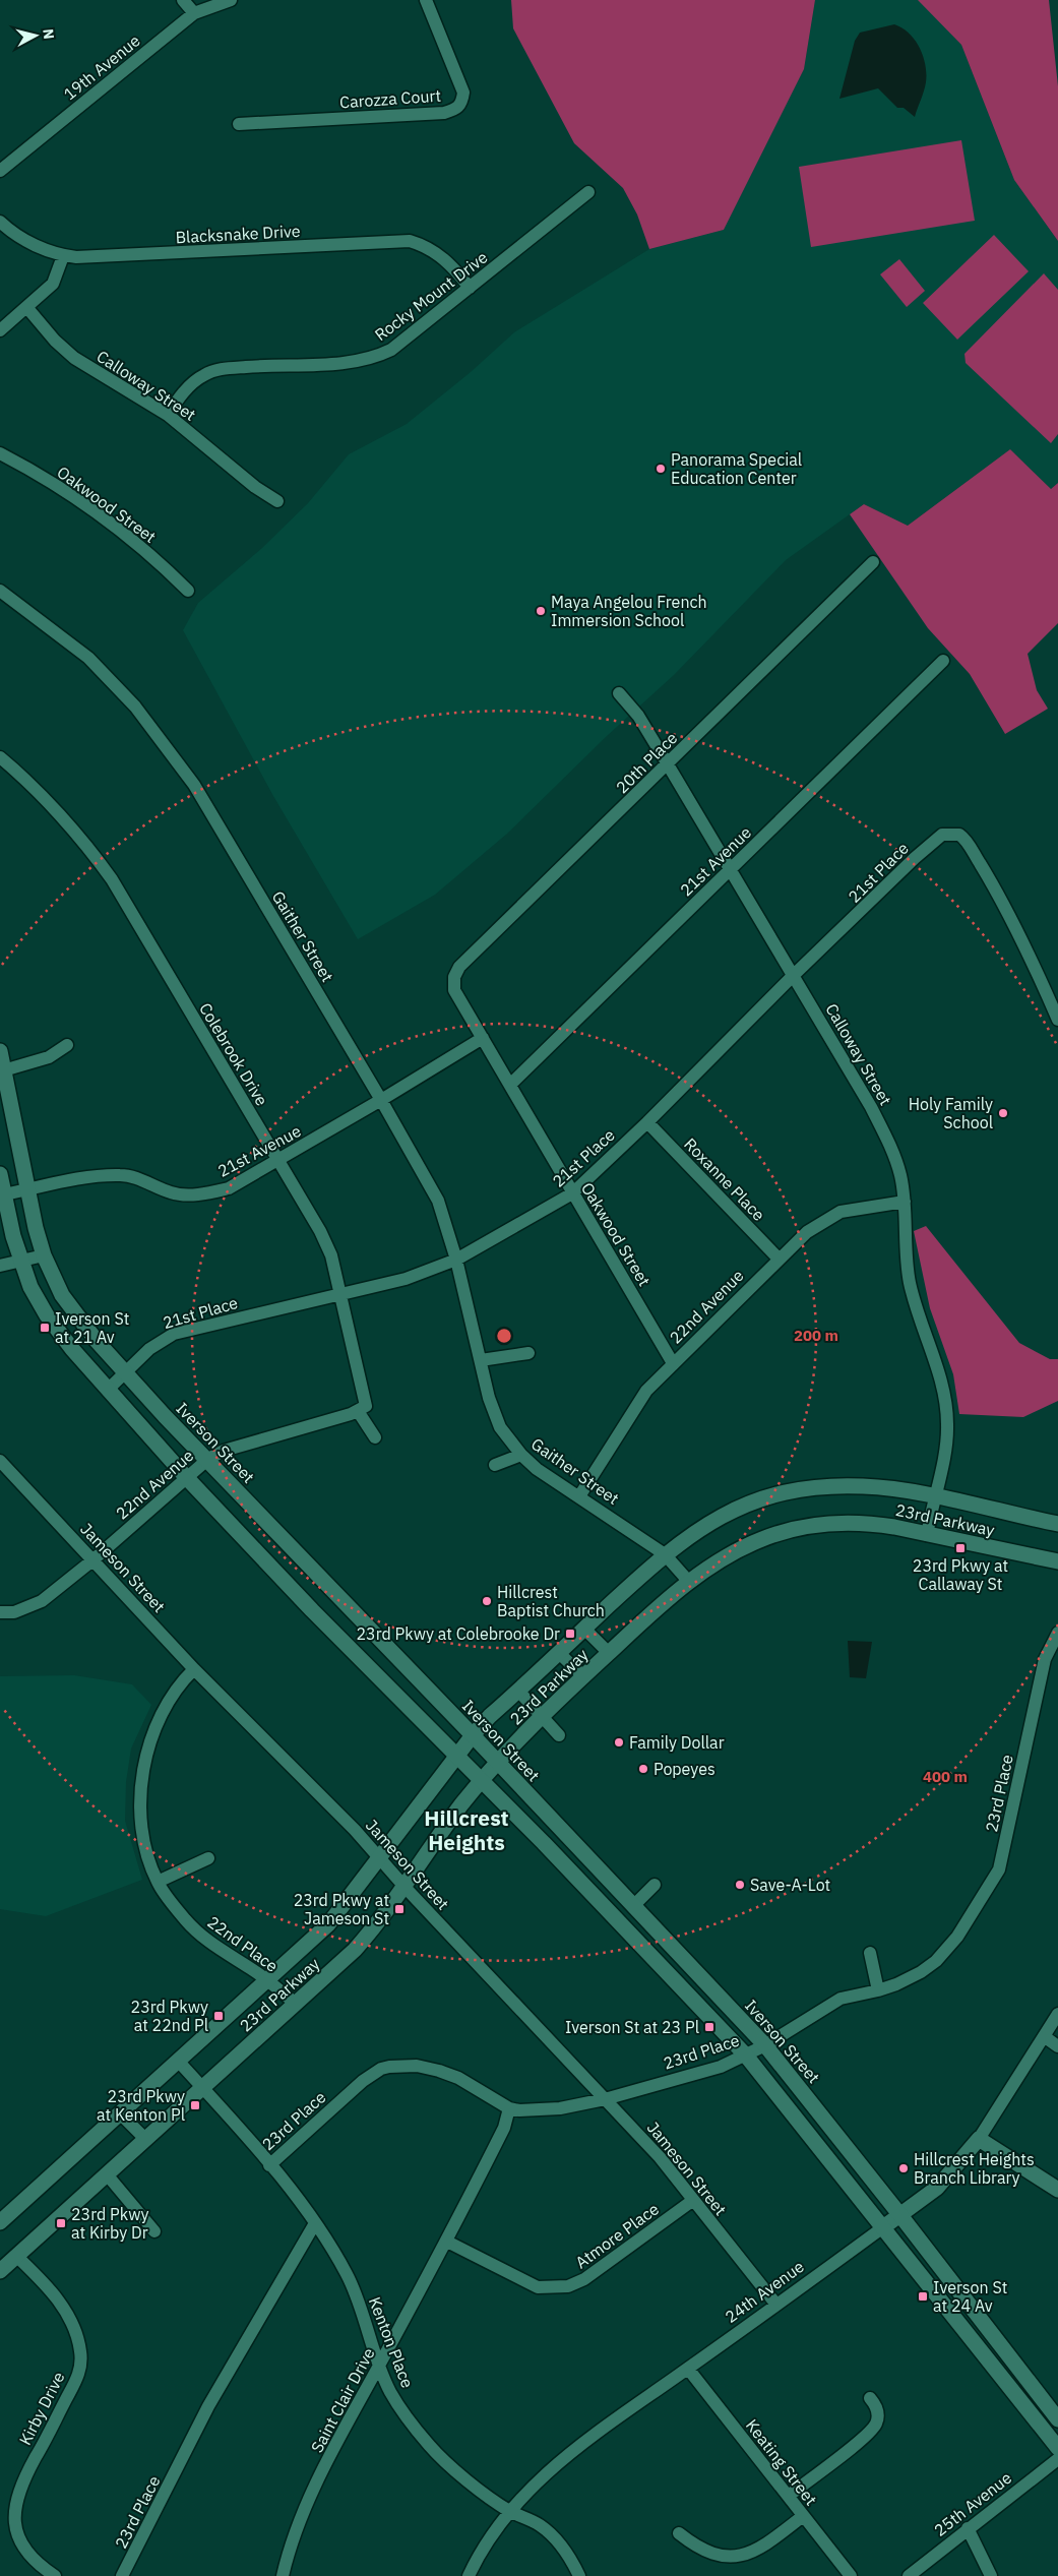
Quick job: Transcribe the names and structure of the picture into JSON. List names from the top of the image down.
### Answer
{
  "streets": {
    "main road": ["Iverson Street", "23rd Parkway", "24th Avenue"],
    "street": [
      "19th Avenue",
      "Carozza Court",
      "Blacksnake Drive",
      "Rocky Mount Drive",
      "Calloway Street",
      "Oakwood Street",
      "20th Place",
      "21st Avenue",
      "21st Place",
      "Gaither Street",
      "Colebrook Drive",
      "Roxanne Place",
      "22nd Avenue",
      "Jameson Street",
      "23rd Place",
      "22nd Place",
      "Atmore Place",
      "Kenton Place",
      "Saint Clair Drive",
      "Kirby Drive",
      "Keating Street",
      "25th Avenue"
    ]
  },
  "crossings": [
    ["Blacksnake Drive", "Rocky Mount Drive"],
    ["Rocky Mount Drive", "Calloway Street"],
    ["Calloway Street", "20th Place"],
    ["Calloway Street", "21st Avenue"],
    ["Calloway Street", "21st Place"],
    ["Calloway Street", "22nd Avenue"],
    ["Calloway Street", "23rd Parkway"],
    ["Oakwood Street", "20th Place"],
    ["Oakwood Street", "21st Avenue"],
    ["Oakwood Street", "21st Place"],
    ["Oakwood Street", "22nd Avenue"],
    ["21st Avenue", "Gaither Street"],
    ["21st Avenue", "Colebrook Drive"],
    ["21st Avenue", "Iverson Street"],
    ["21st Place", "Gaither Street"],
    ["21st Place", "Colebrook Drive"],
    ["21st Place", "Roxanne Place"],
    ["21st Place", "Iverson Street"],
    ["Gaither Street", "22nd Avenue"],
    ["Gaither Street", "23rd Parkway"],
    ["Colebrook Drive", "22nd Avenue"],
    ["Roxanne Place", "22nd Avenue"],
    ["22nd Avenue", "Iverson Street"],
    ["22nd Avenue", "Jameson Street"],
    ["Iverson Street", "23rd Parkway"],
    ["Iverson Street", "23rd Place"],
    ["Iverson Street", "24th Avenue"],
    ["23rd Parkway", "Jameson Street"],
    ["23rd Parkway", "22nd Place"],
    ["23rd Parkway", "Kenton Place"],
    ["23rd Parkway", "Kirby Drive"],
    ["Jameson Street", "23rd Place"],
    ["Jameson Street", "22nd Place"],
    ["Jameson Street", "Atmore Place"],
    ["Jameson Street", "24th Avenue"],
    ["23rd Place", "Kenton Place"],
    ["23rd Place", "Saint Clair Drive"],
    ["Atmore Place", "Saint Clair Drive"],
    ["24th Avenue", "Kenton Place"],
    ["24th Avenue", "Keating Street"],
    ["Kenton Place", "Saint Clair Drive"]
  ],
  "districts": ["Hillcrest Heights"],
  "places": {
    "other": [
      "Panorama Special Education Center",
      "Maya Angelou French Immersion School",
      "Holy Family School",
      "Hillcrest Baptist Church",
      "Family Dollar",
      "Popeyes",
      "Save-A-Lot",
      "Hillcrest Heights Branch Library"
    ],
    "transit": [
      "Iverson St at 21 Av",
      "23rd Pkwy at Callaway St",
      "23rd Pkwy at Colebrooke Dr",
      "23rd Pkwy at Jameson St",
      "23rd Pkwy at 22nd Pl",
      "Iverson St at 23 Pl",
      "23rd Pkwy at Kenton Pl",
      "23rd Pkwy at Kirby Dr",
      "Iverson St at 24 Av"
    ]
  },
  "north": "right",
  "rings": ["200 m", "400 m"]
}
